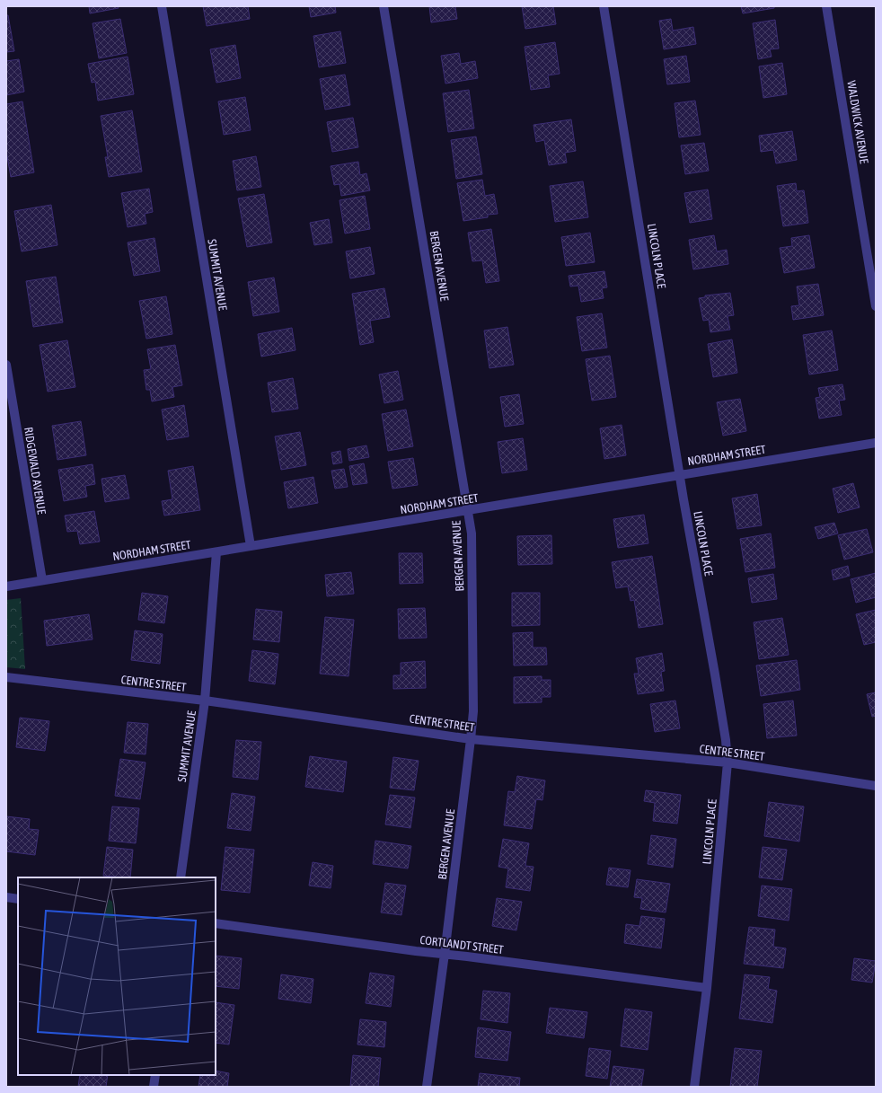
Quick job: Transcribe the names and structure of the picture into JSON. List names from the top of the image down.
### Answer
{
  "streets": {
    "street": [
      "WALDWICK AVENUE",
      "LINCOLN PLACE",
      "BERGEN AVENUE",
      "SUMMIT AVENUE",
      "NORDHAM STREET",
      "RIDGEWALD AVENUE",
      "CENTRE STREET",
      "CORTLANDT STREET"
    ]
  },
  "crossings": [
    ["LINCOLN PLACE", "NORDHAM STREET"],
    ["LINCOLN PLACE", "CENTRE STREET"],
    ["LINCOLN PLACE", "CORTLANDT STREET"],
    ["BERGEN AVENUE", "NORDHAM STREET"],
    ["BERGEN AVENUE", "CENTRE STREET"],
    ["BERGEN AVENUE", "CORTLANDT STREET"],
    ["SUMMIT AVENUE", "NORDHAM STREET"],
    ["SUMMIT AVENUE", "CENTRE STREET"],
    ["NORDHAM STREET", "RIDGEWALD AVENUE"]
  ]
}
